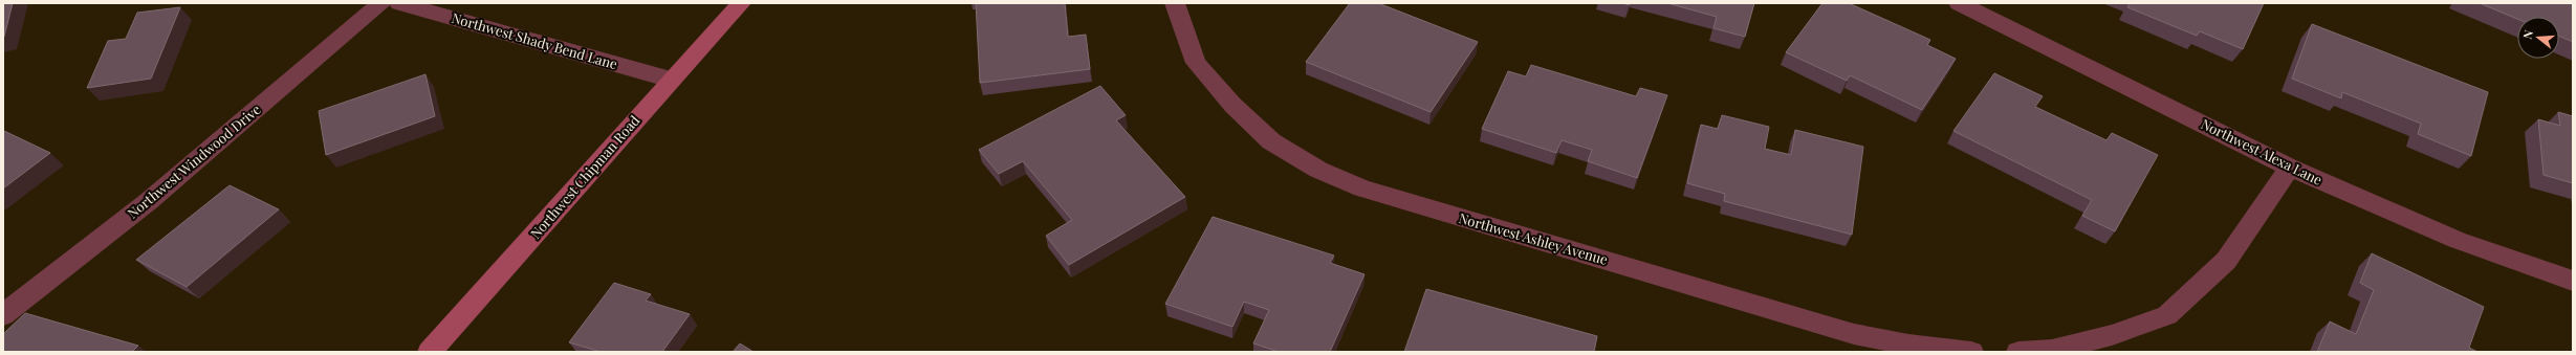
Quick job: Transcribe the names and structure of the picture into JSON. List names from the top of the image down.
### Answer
{
  "streets": {
    "main road": ["Northwest Chipman Road"],
    "street": [
      "Northwest Shady Bend Lane",
      "Northwest Alexa Lane",
      "Northwest Windwood Drive",
      "Northwest Ashley Avenue"
    ]
  },
  "crossings": [
    ["Northwest Shady Bend Lane", "Northwest Chipman Road"]
  ],
  "north": "left"
}
